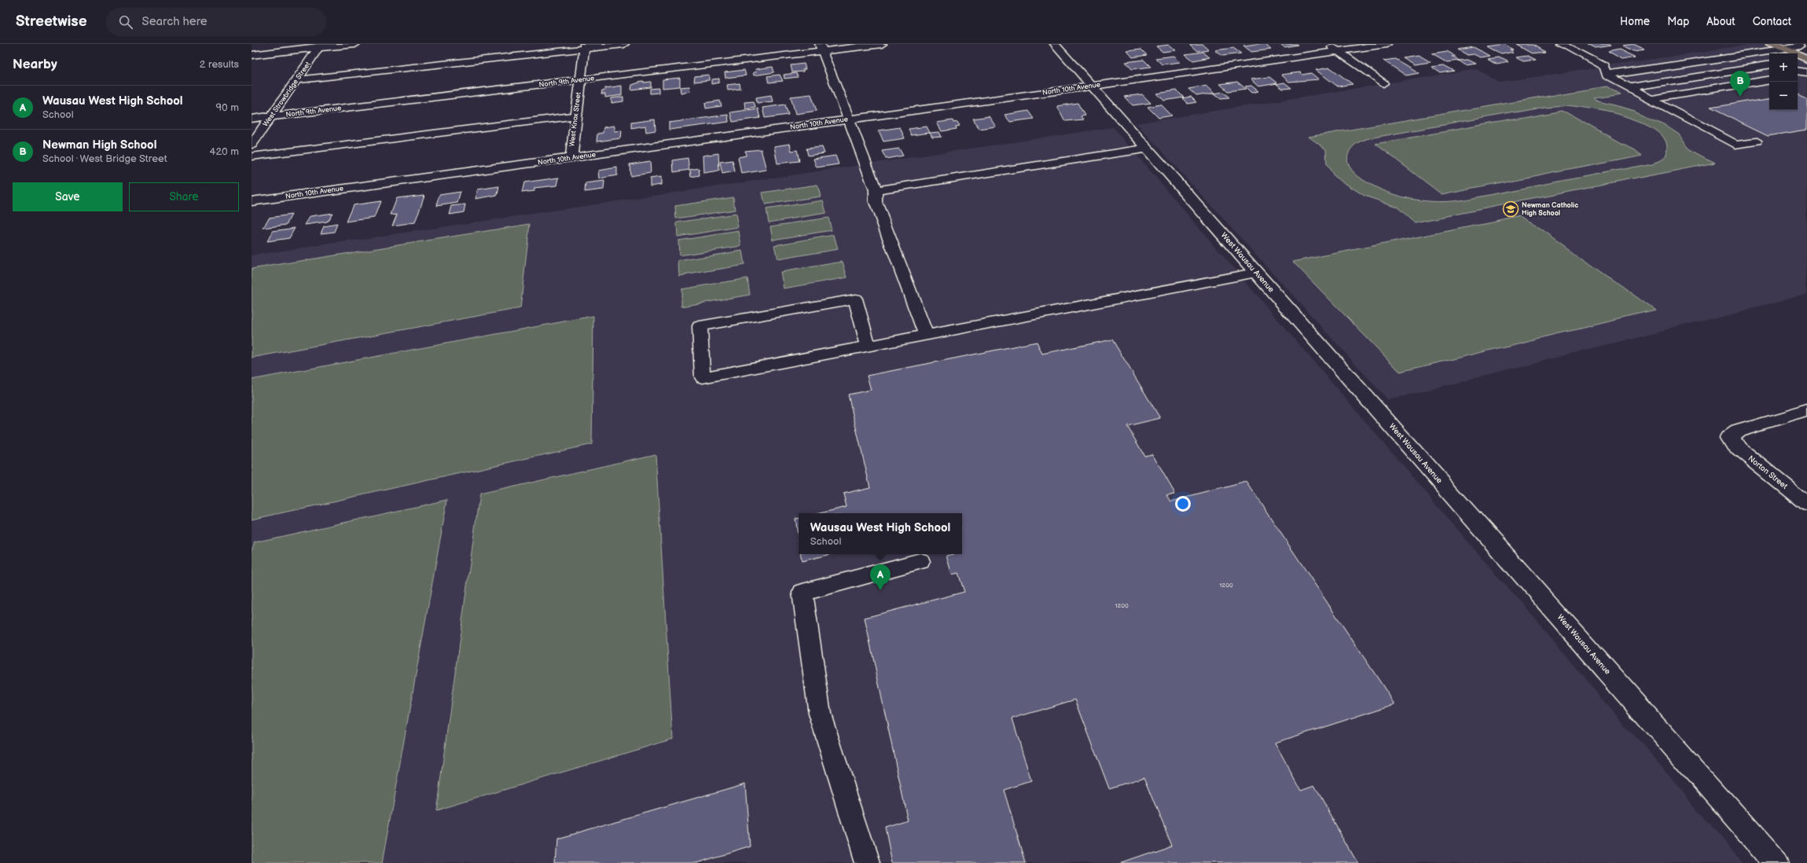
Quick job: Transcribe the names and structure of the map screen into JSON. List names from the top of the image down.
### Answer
{
  "streets": {
    "street": [
      "North 9th Avenue",
      "North 10th Avenue",
      "West Strowbridge Street",
      "West Knox Street",
      "West Wausau Avenue",
      "Norton Street"
    ]
  },
  "crossings": [
    ["North 9th Avenue", "West Strowbridge Street"],
    ["North 9th Avenue", "West Knox Street"],
    ["North 10th Avenue", "West Knox Street"],
    ["North 10th Avenue", "West Wausau Avenue"]
  ],
  "places": {
    "school or university": ["Newman Catholic High School"]
  },
  "house_numbers": ["1200", "1200"],
  "page": {
    "header": "Streetwise",
    "search": "Search here",
    "nav": [
      "Home",
      "Map",
      "About",
      "Contact"
    ],
    "heading": ["Nearby", "2 results"],
    "map_buttons": ["+", "−"],
    "pins": ["B", "A"],
    "list": [
      {
        "mark": "A",
        "name": "Wausau West High School",
        "note": "School",
        "value": "90 m"
      },
      {
        "mark": "B",
        "name": "Newman High School",
        "note": "School · West Bridge Street",
        "value": "420 m"
      }
    ],
    "buttons": ["Save", "Share"],
    "popup": ["Wausau West High School", "School"]
  }
}
